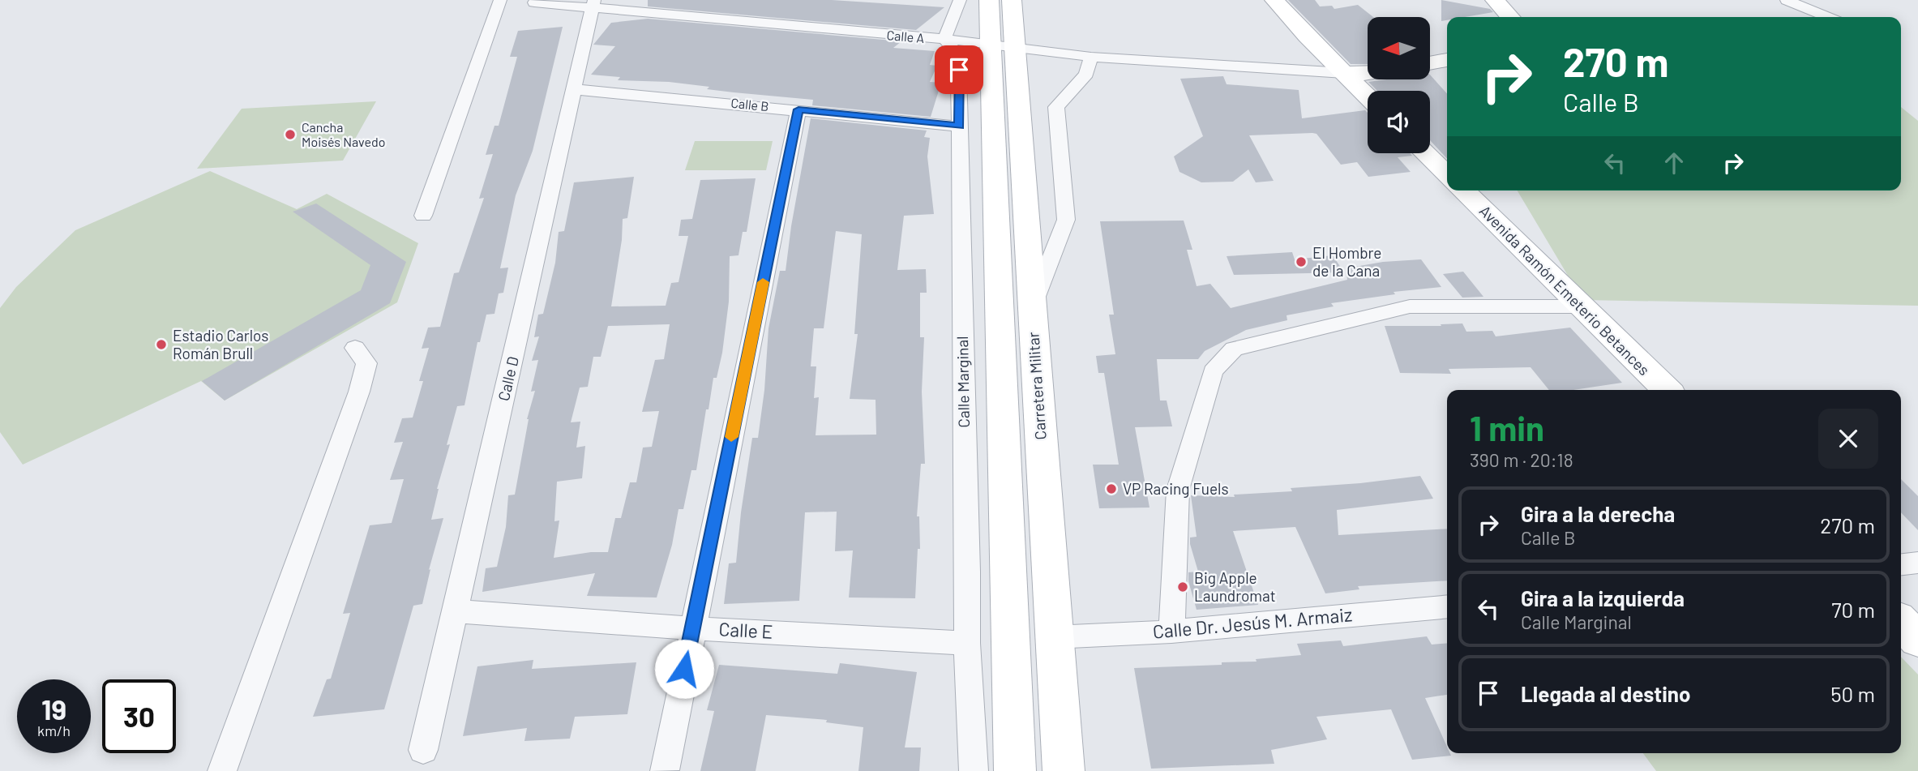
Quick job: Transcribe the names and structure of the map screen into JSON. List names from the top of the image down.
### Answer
{
  "streets": {
    "main road": ["Avenida Ramón Emeterio Betances", "Carretera Militar"],
    "street": [
      "Calle A",
      "Calle B",
      "Calle D",
      "Calle Marginal",
      "Calle Dr. Jesús M. Armaiz",
      "Calle E"
    ]
  },
  "crossings": [
    ["Calle A", "Calle D"],
    ["Calle A", "Calle Marginal"],
    ["Calle A", "Carretera Militar"],
    ["Calle B", "Calle D"],
    ["Calle B", "Calle Marginal"],
    ["Calle D", "Calle E"],
    ["Calle Marginal", "Calle E"],
    ["Carretera Militar", "Calle Dr. Jesús M. Armaiz"]
  ],
  "places": [
    "Cancha Moisés Navedo",
    "El Hombre de la Cana",
    "Estadio Carlos Román Brull",
    "VP Racing Fuels",
    "Big Apple Laundromat"
  ],
  "north": "left",
  "page": {
    "turn": ["270 m", "Calle B"],
    "heading": ["1 min", "390 m · 20:18"],
    "list": [
      {
        "name": "Gira a la derecha",
        "note": "Calle B",
        "value": "270 m"
      },
      {
        "name": "Gira a la izquierda",
        "note": "Calle Marginal",
        "value": "70 m"
      },
      {
        "name": "Llegada al destino",
        "value": "50 m"
      }
    ],
    "speed": "19 km/h",
    "limit": "30"
  }
}
